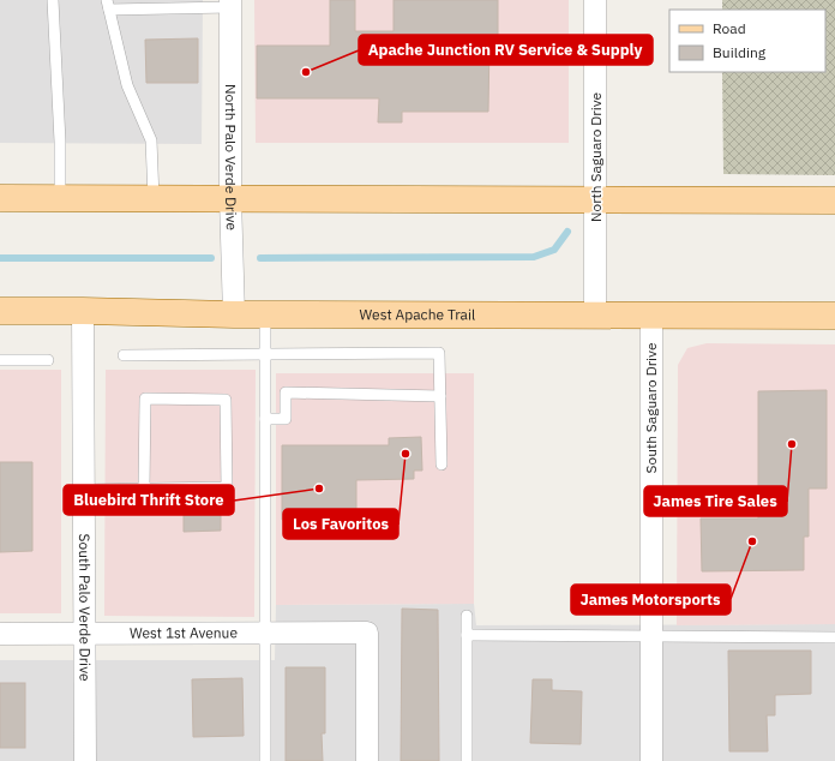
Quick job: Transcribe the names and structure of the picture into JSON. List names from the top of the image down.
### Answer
{
  "streets": {
    "main road": ["West Apache Trail"],
    "street": [
      "North Palo Verde Drive",
      "North Saguaro Drive",
      "South Saguaro Drive",
      "South Palo Verde Drive",
      "West 1st Avenue"
    ]
  },
  "crossings": [
    ["North Palo Verde Drive", "West Apache Trail"],
    ["North Saguaro Drive", "West Apache Trail"],
    ["West Apache Trail", "South Saguaro Drive"],
    ["West Apache Trail", "South Palo Verde Drive"],
    ["South Palo Verde Drive", "West 1st Avenue"]
  ],
  "places": [
    "Apache Junction RV Service & Supply",
    "James Tire Sales",
    "Los Favoritos",
    "Bluebird Thrift Store",
    "James Motorsports"
  ],
  "legend": ["Road", "Building"]
}
